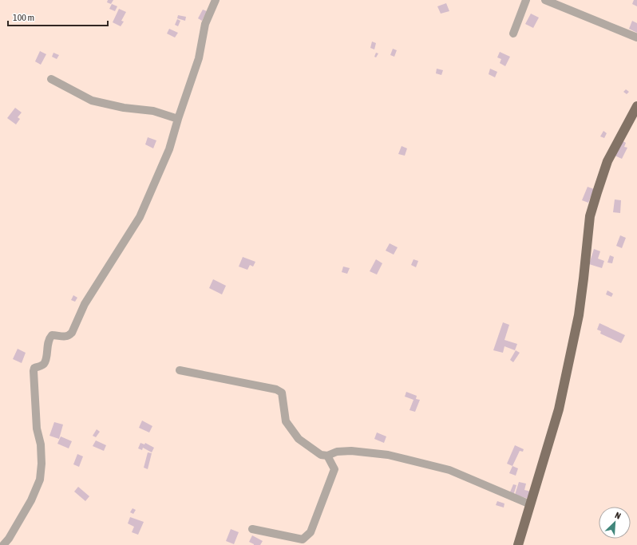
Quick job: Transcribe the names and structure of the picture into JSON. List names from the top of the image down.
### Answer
{
  "scale_bar": "100 m",
  "north": "top right"
}
